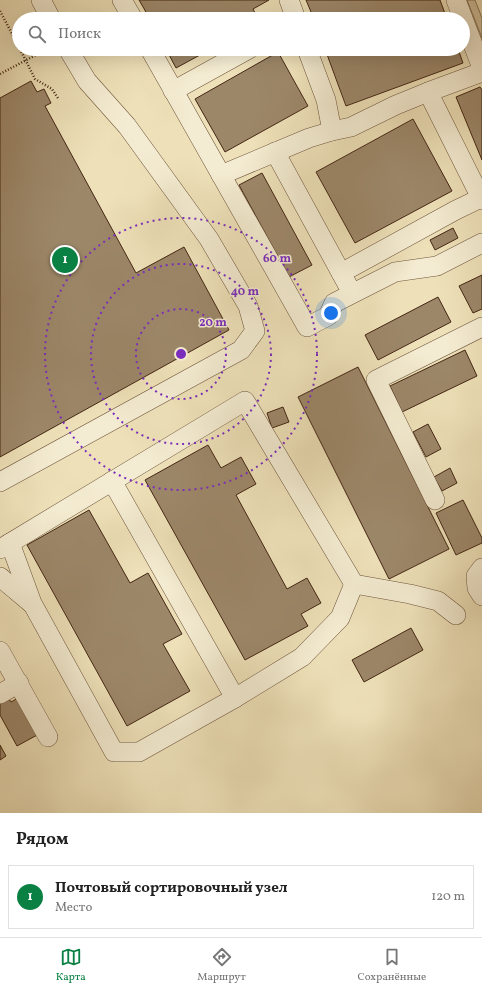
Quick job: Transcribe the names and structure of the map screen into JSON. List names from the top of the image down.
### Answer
{
  "page": {
    "search": "Поиск",
    "pins": "1",
    "heading": "Рядом",
    "list": [
      {
        "mark": "1",
        "name": "Почтовый сортировочный узел",
        "note": "Место",
        "value": "120 m"
      }
    ],
    "nav": ["Карта", "Маршрут", "Сохранённые"]
  },
  "rings": ["60 m", "40 m", "20 m"]
}
